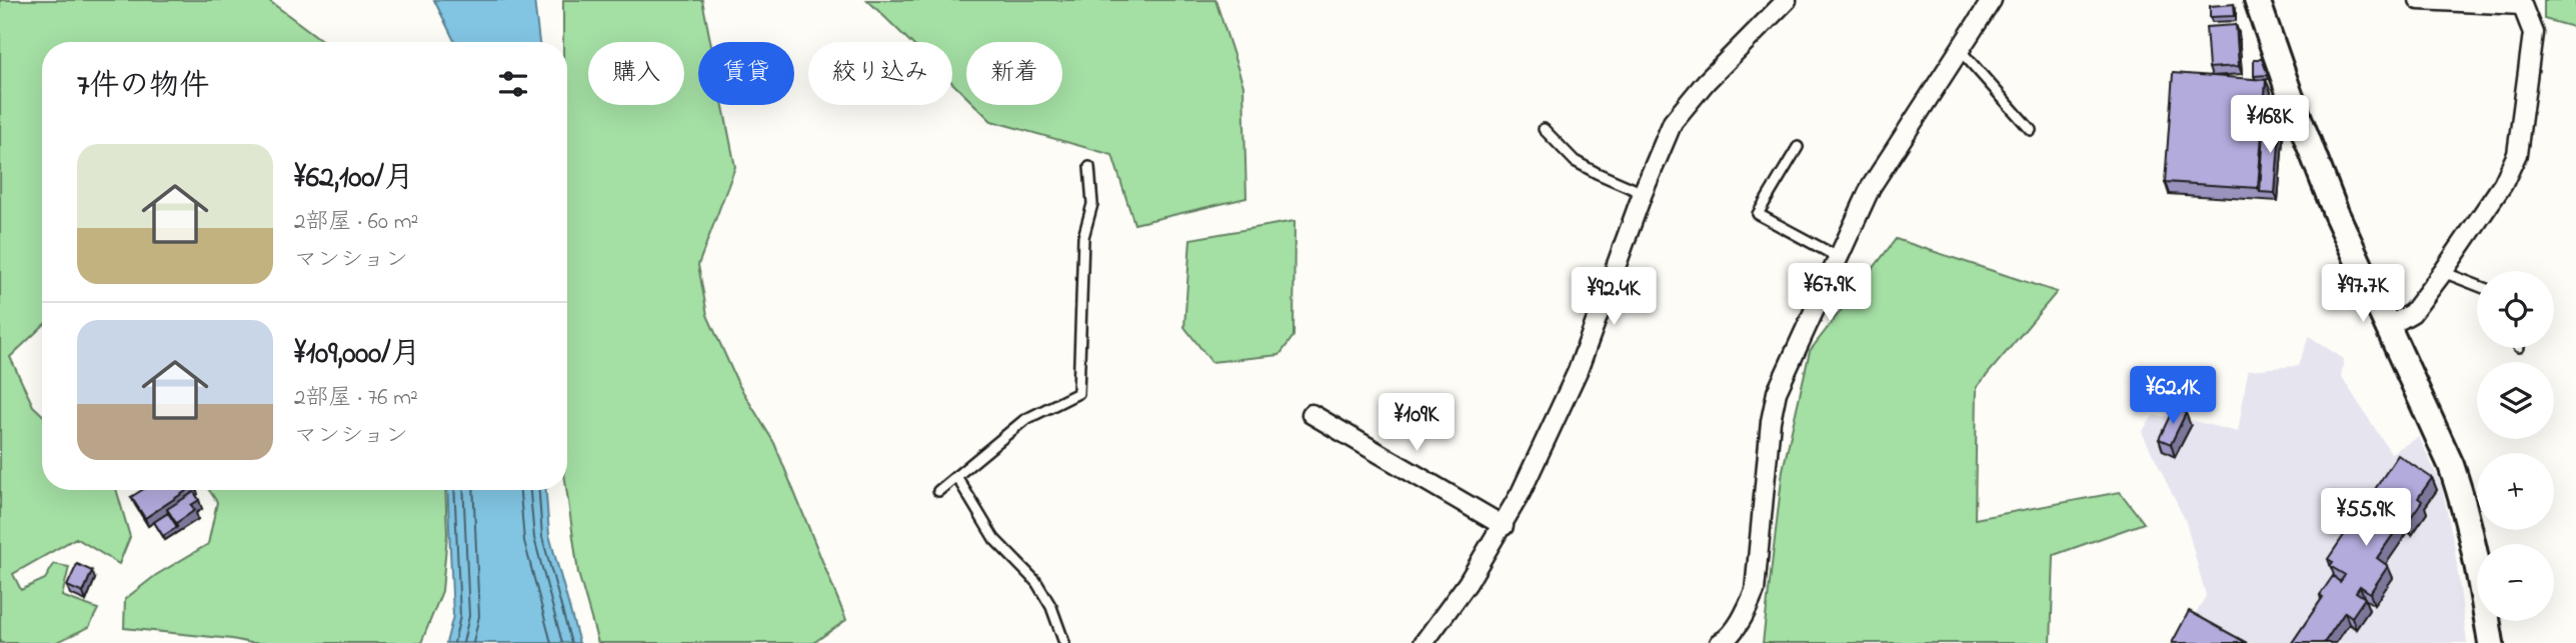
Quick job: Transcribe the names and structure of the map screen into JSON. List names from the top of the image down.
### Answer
{
  "page": {
    "chip": [
      "購入",
      "賃貸",
      "絞り込み",
      "新着"
    ],
    "heading": "7件の物件",
    "price": [
      "¥168K",
      "¥67.9K",
      "¥97.7K",
      "¥92.4K",
      "¥62.1K",
      "¥109K",
      "¥55.9K"
    ],
    "list": [
      {
        "name": "¥62,100/月",
        "note": "2部屋 · 60 m² · マンション"
      },
      {
        "name": "¥109,000/月",
        "note": "2部屋 · 76 m² · マンション"
      }
    ],
    "map_buttons": ["+", "−"]
  }
}
